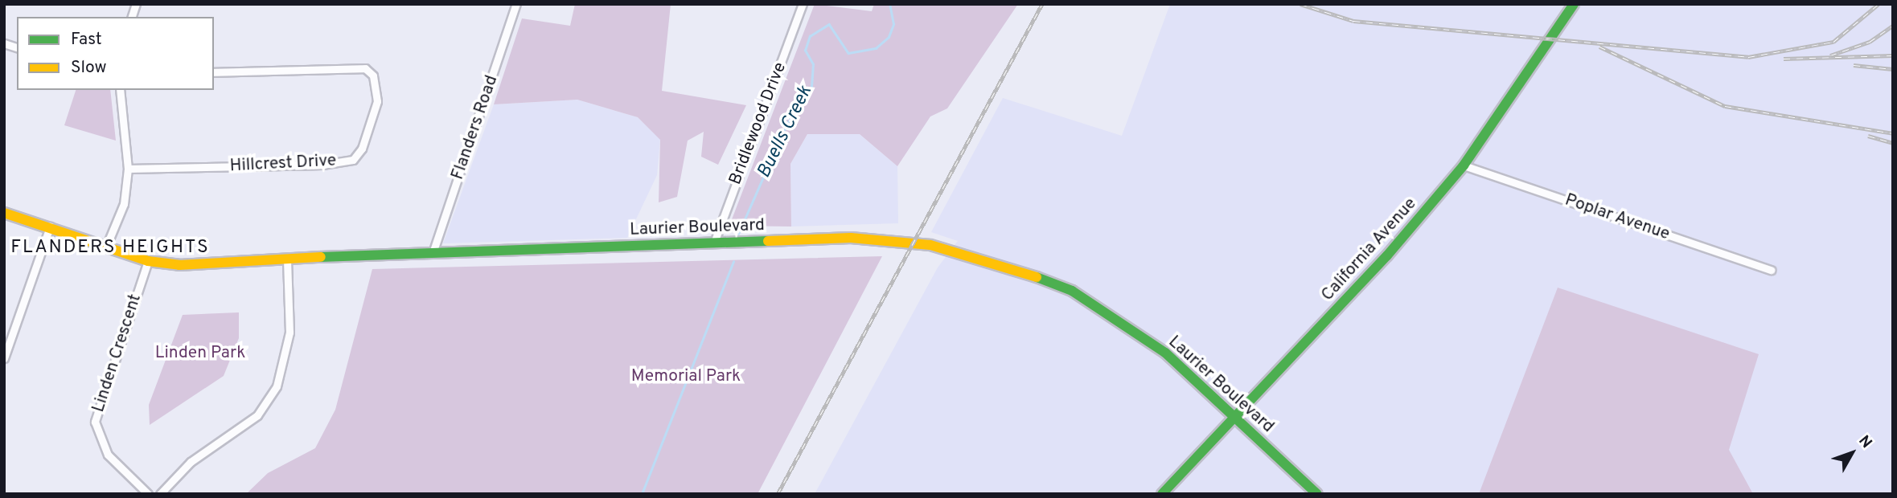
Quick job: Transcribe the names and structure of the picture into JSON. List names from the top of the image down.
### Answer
{
  "streets": {
    "street": [
      "Bridlewood Drive",
      "Flanders Road",
      "Hillcrest Drive",
      "Poplar Avenue",
      "Laurier Boulevard",
      "California Avenue",
      "Linden Crescent"
    ]
  },
  "crossings": [
    ["Bridlewood Drive", "Laurier Boulevard"],
    ["Flanders Road", "Laurier Boulevard"],
    ["Poplar Avenue", "California Avenue"],
    ["Laurier Boulevard", "California Avenue"],
    ["Laurier Boulevard", "Linden Crescent"]
  ],
  "districts": ["FLANDERS HEIGHTS"],
  "water": ["Buells Creek"],
  "parks": ["Linden Park", "Memorial Park"],
  "legend": ["Fast", "Slow"],
  "north": "top right"
}
